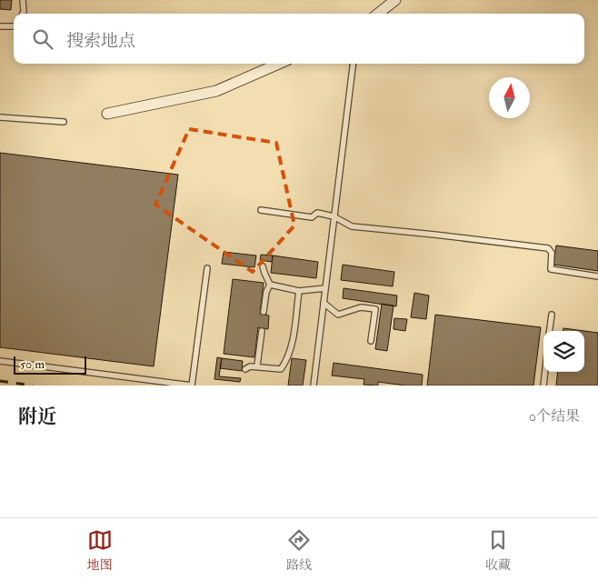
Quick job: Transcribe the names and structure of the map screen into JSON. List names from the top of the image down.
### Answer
{
  "scale_bar": "50 m",
  "north": "top",
  "page": {
    "search": "搜索地点",
    "scale": "50 m",
    "heading": ["附近", "0个结果"],
    "nav": ["地图", "路线", "收藏"]
  }
}
